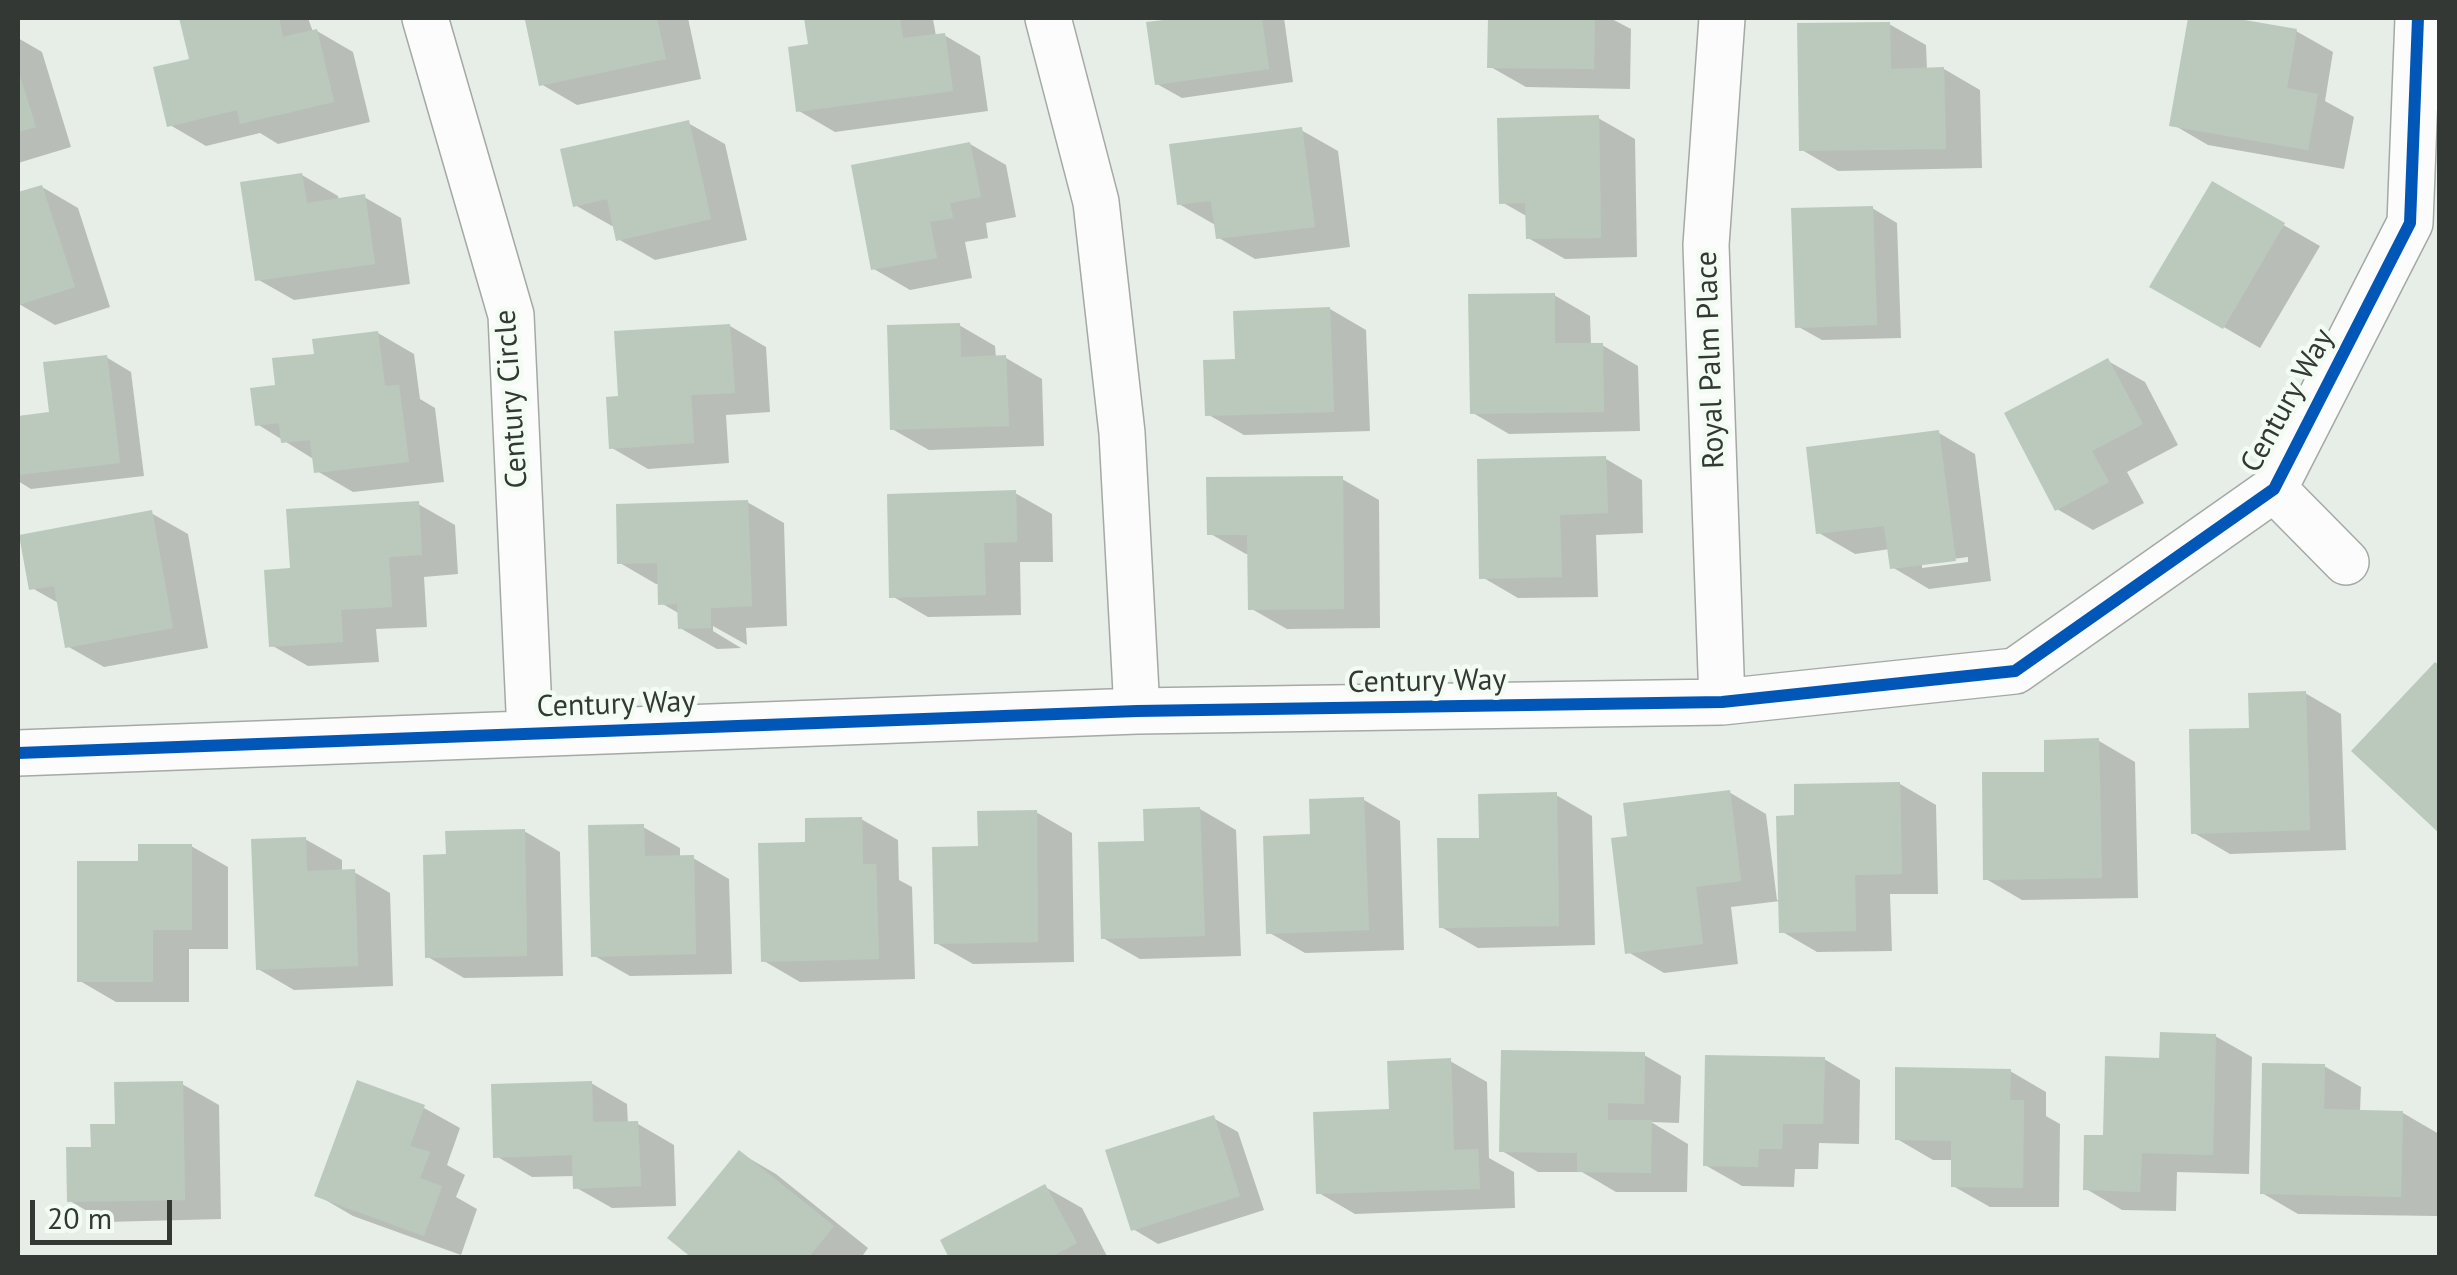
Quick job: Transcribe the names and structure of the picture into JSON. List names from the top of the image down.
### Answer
{
  "streets": {
    "street": ["Royal Palm Place", "Century Circle", "Century Way"]
  },
  "crossings": [
    ["Royal Palm Place", "Century Way"],
    ["Century Circle", "Century Way"]
  ],
  "scale_bar": "20 m"
}
